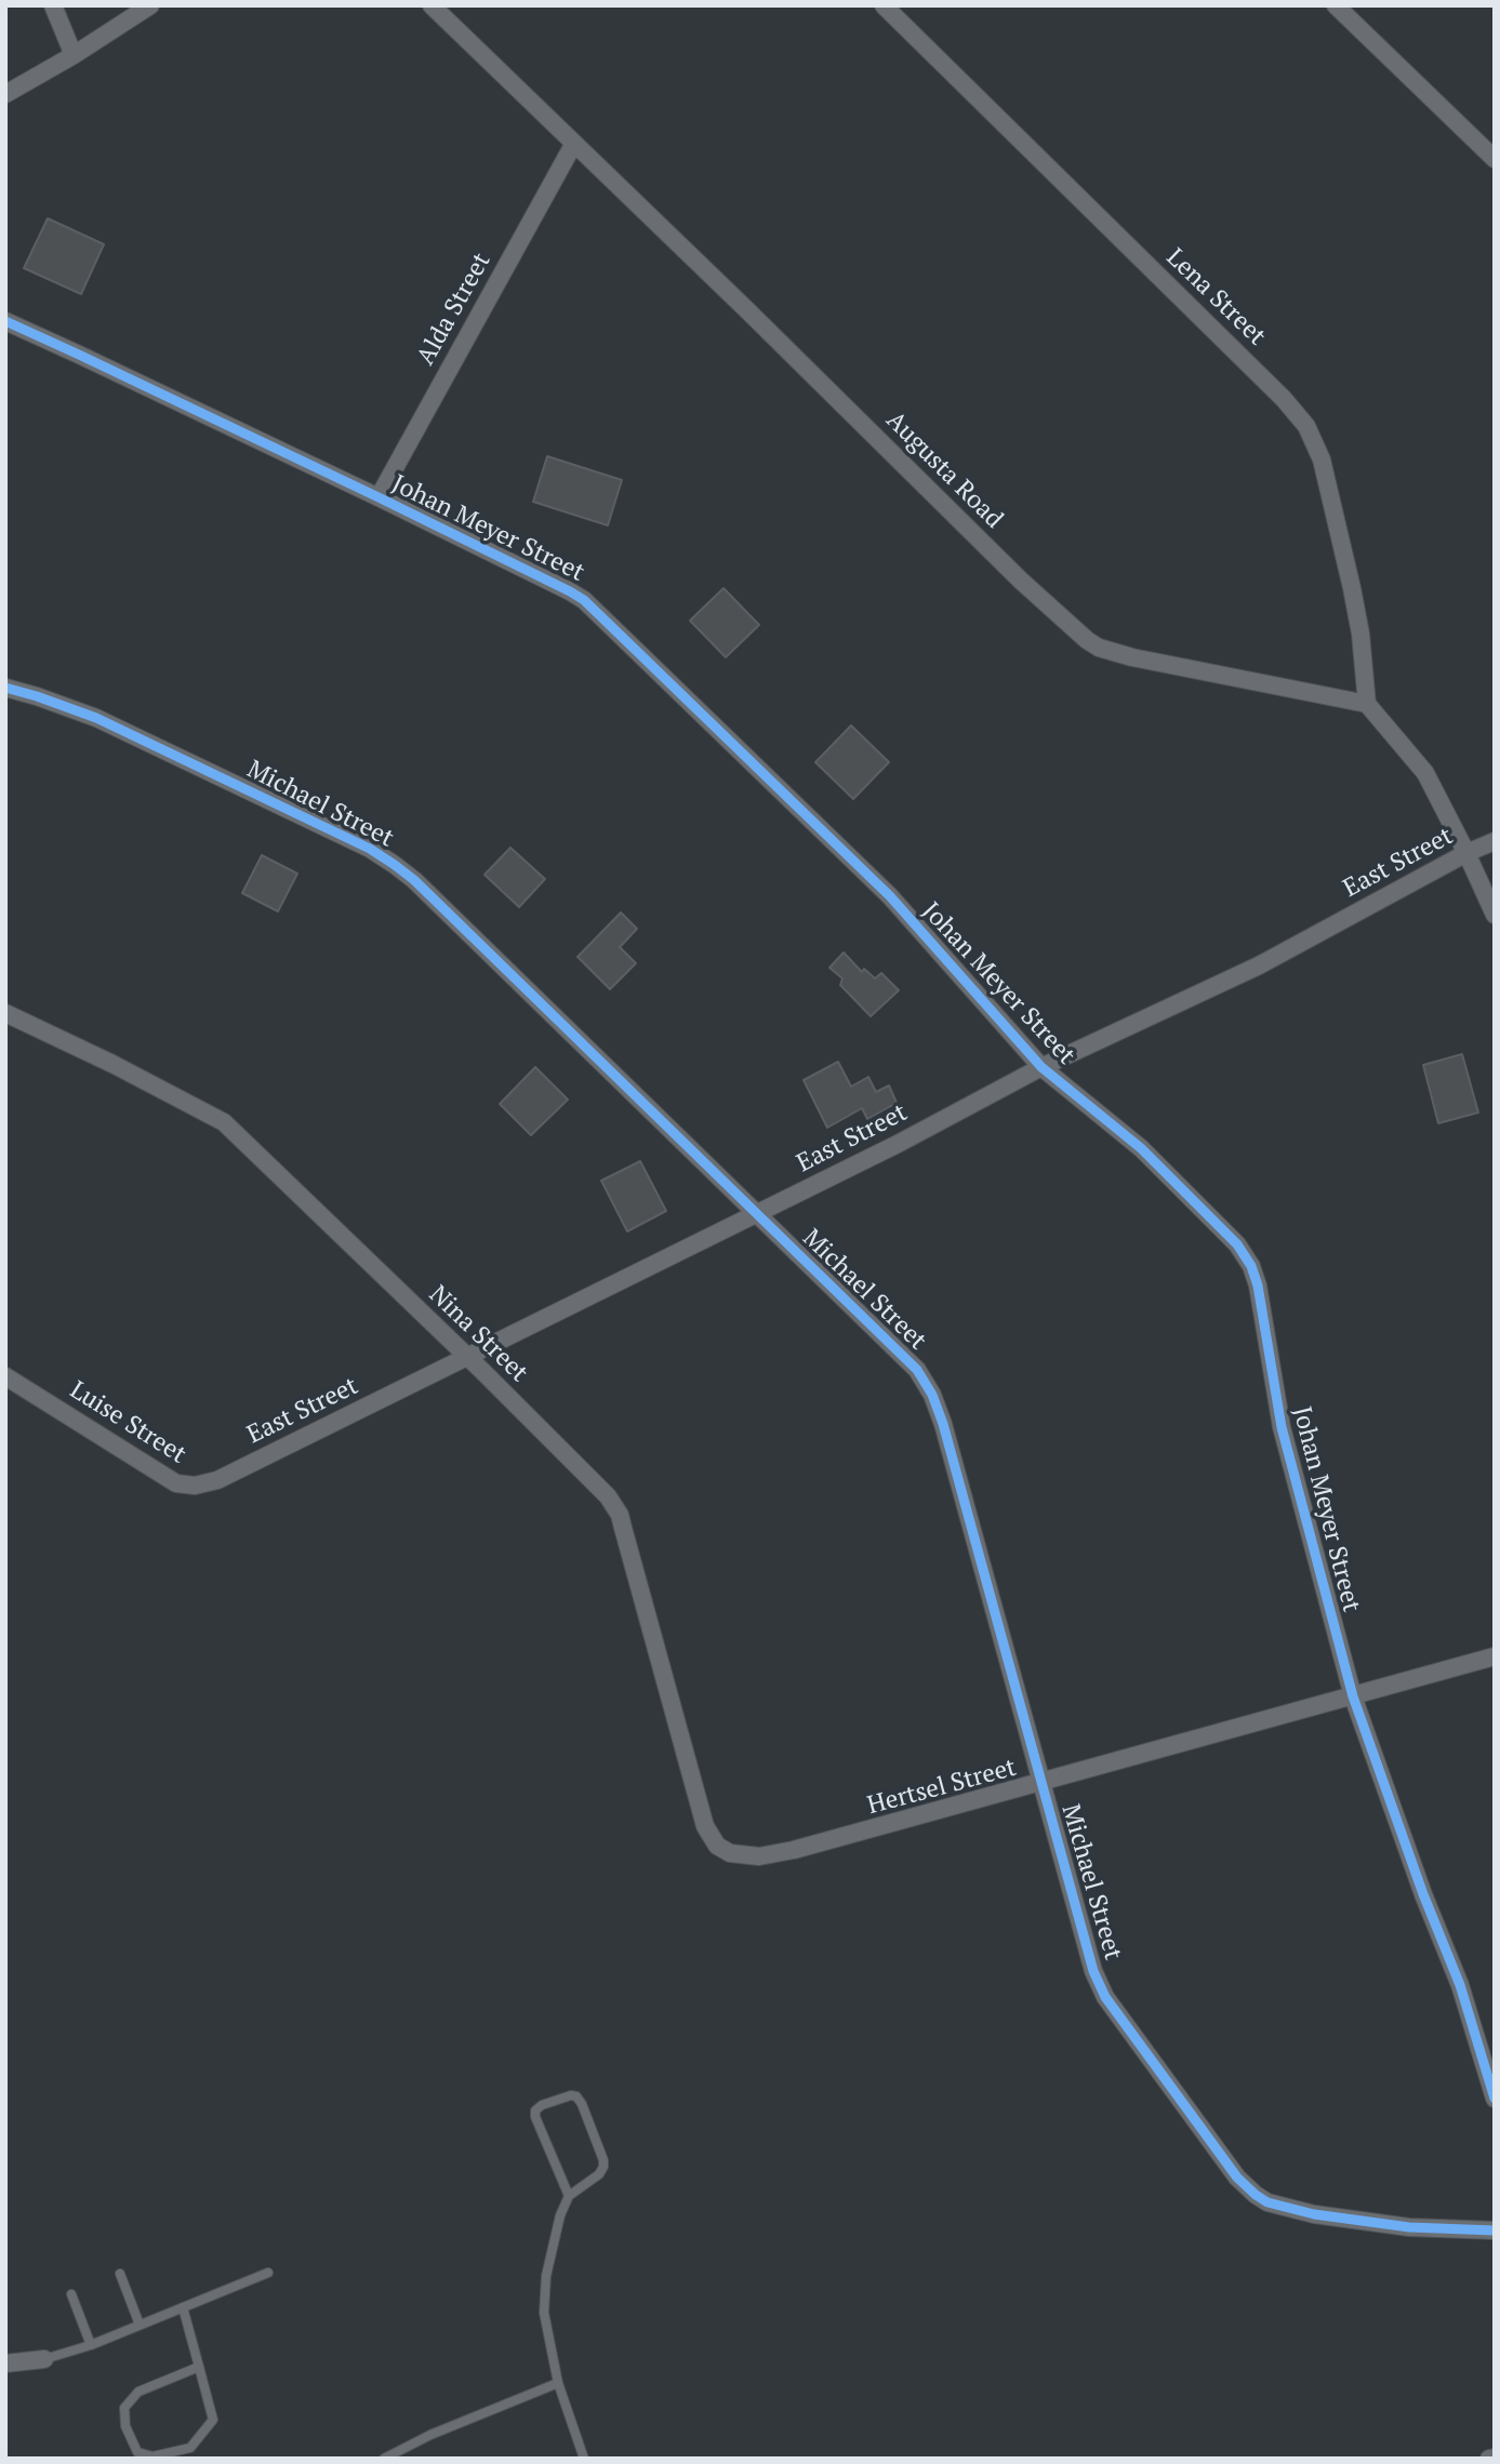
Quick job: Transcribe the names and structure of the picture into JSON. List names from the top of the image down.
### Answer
{
  "streets": {
    "street": [
      "Lena Street",
      "Alda Street",
      "Augusta Road",
      "Johan Meyer Street",
      "Michael Street",
      "East Street",
      "Nina Street",
      "Luise Street",
      "Hertsel Street"
    ]
  },
  "crossings": [
    ["Lena Street", "Augusta Road"],
    ["Alda Street", "Augusta Road"],
    ["Alda Street", "Johan Meyer Street"],
    ["Johan Meyer Street", "East Street"],
    ["Johan Meyer Street", "Hertsel Street"],
    ["Michael Street", "East Street"],
    ["Michael Street", "Hertsel Street"],
    ["East Street", "Nina Street"],
    ["East Street", "Luise Street"],
    ["Nina Street", "Hertsel Street"]
  ]
}
